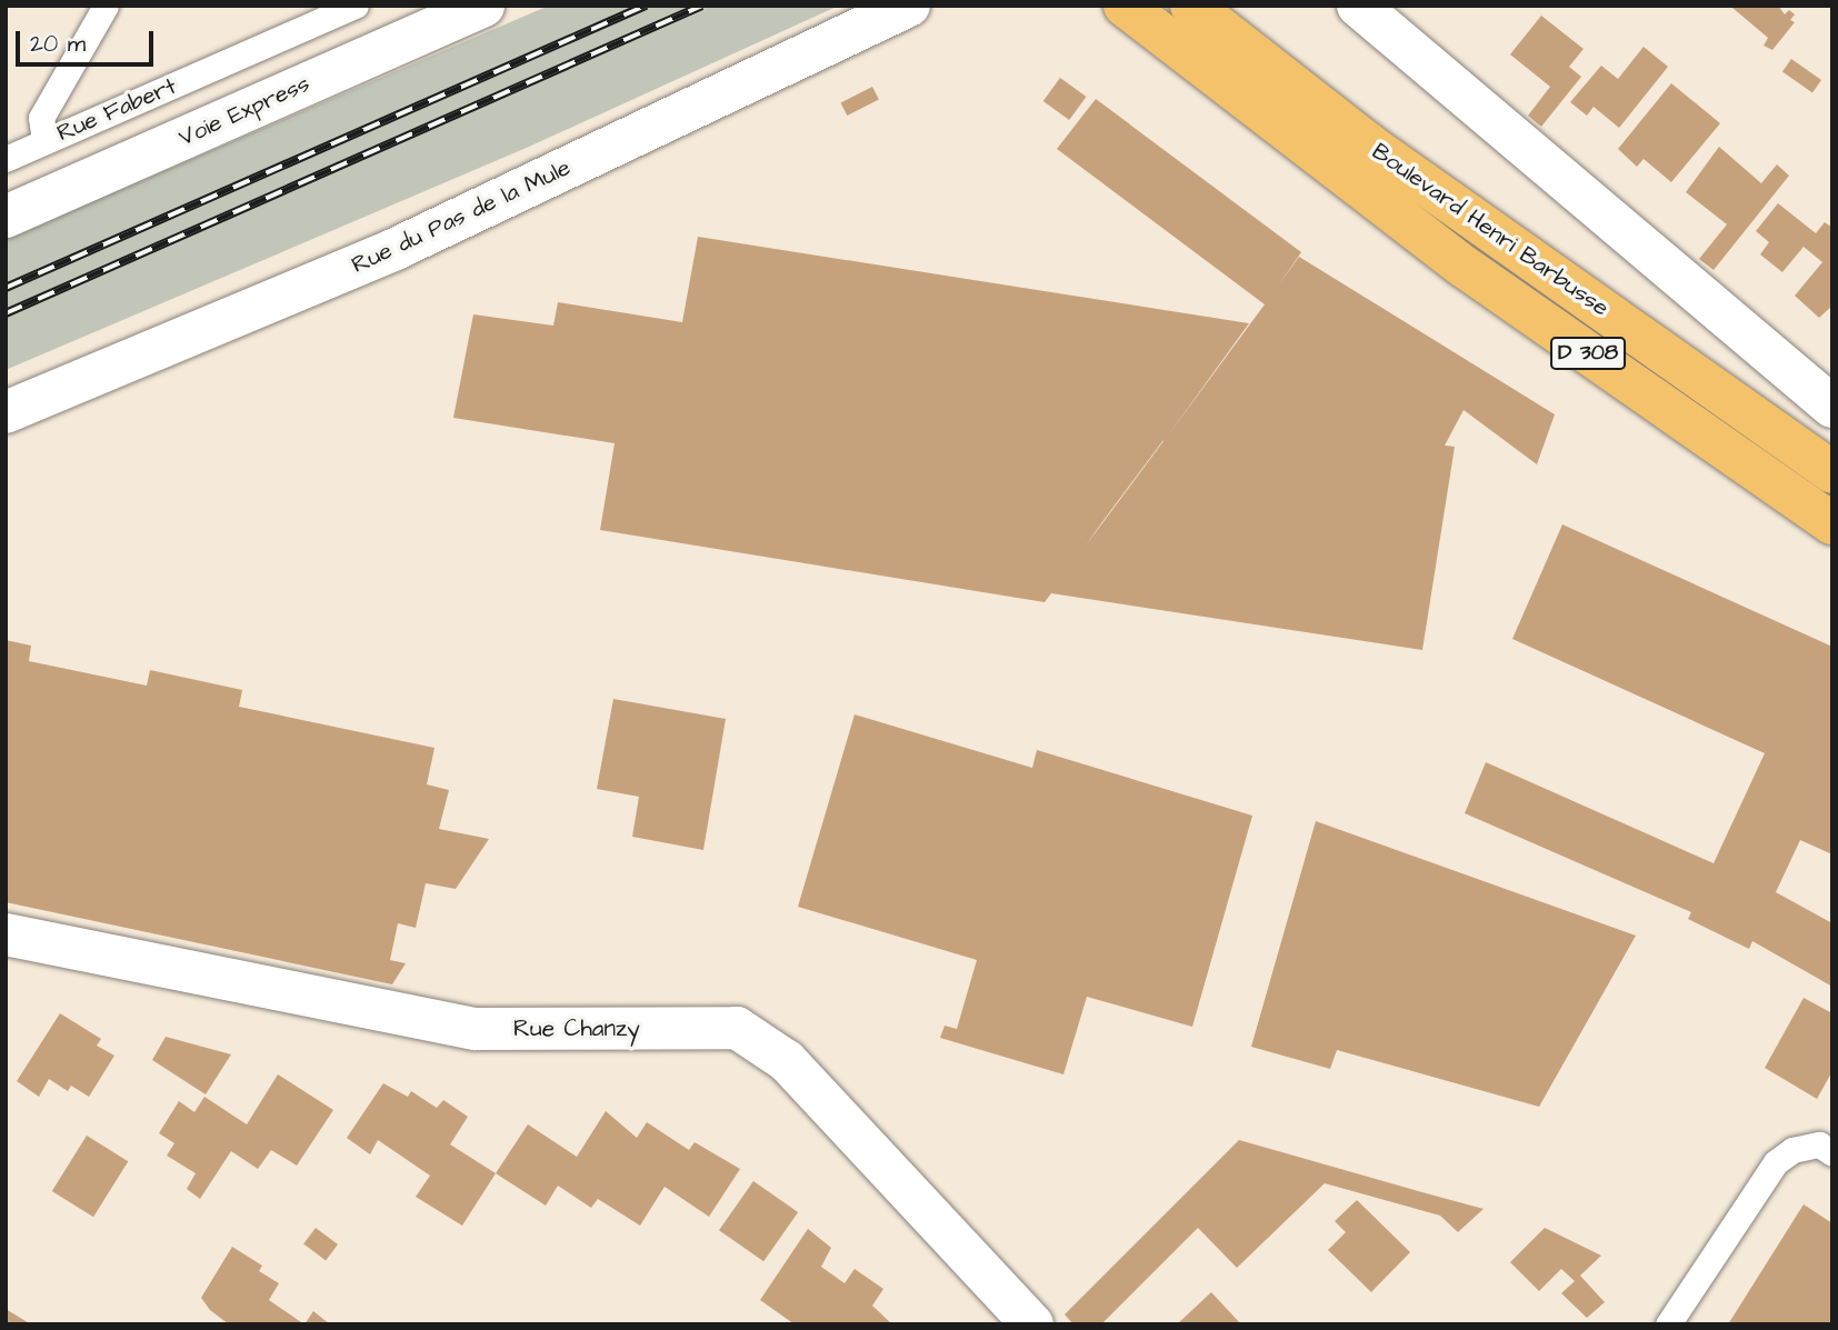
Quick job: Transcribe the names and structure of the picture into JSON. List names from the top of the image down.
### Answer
{
  "streets": {
    "main road": ["Boulevard Henri Barbusse", "D 308"],
    "street": ["Voie Express", "Rue du Pas de la Mule", "Rue Chanzy"],
    "lane": ["Rue Fabert"]
  },
  "scale_bar": "20 m"
}
